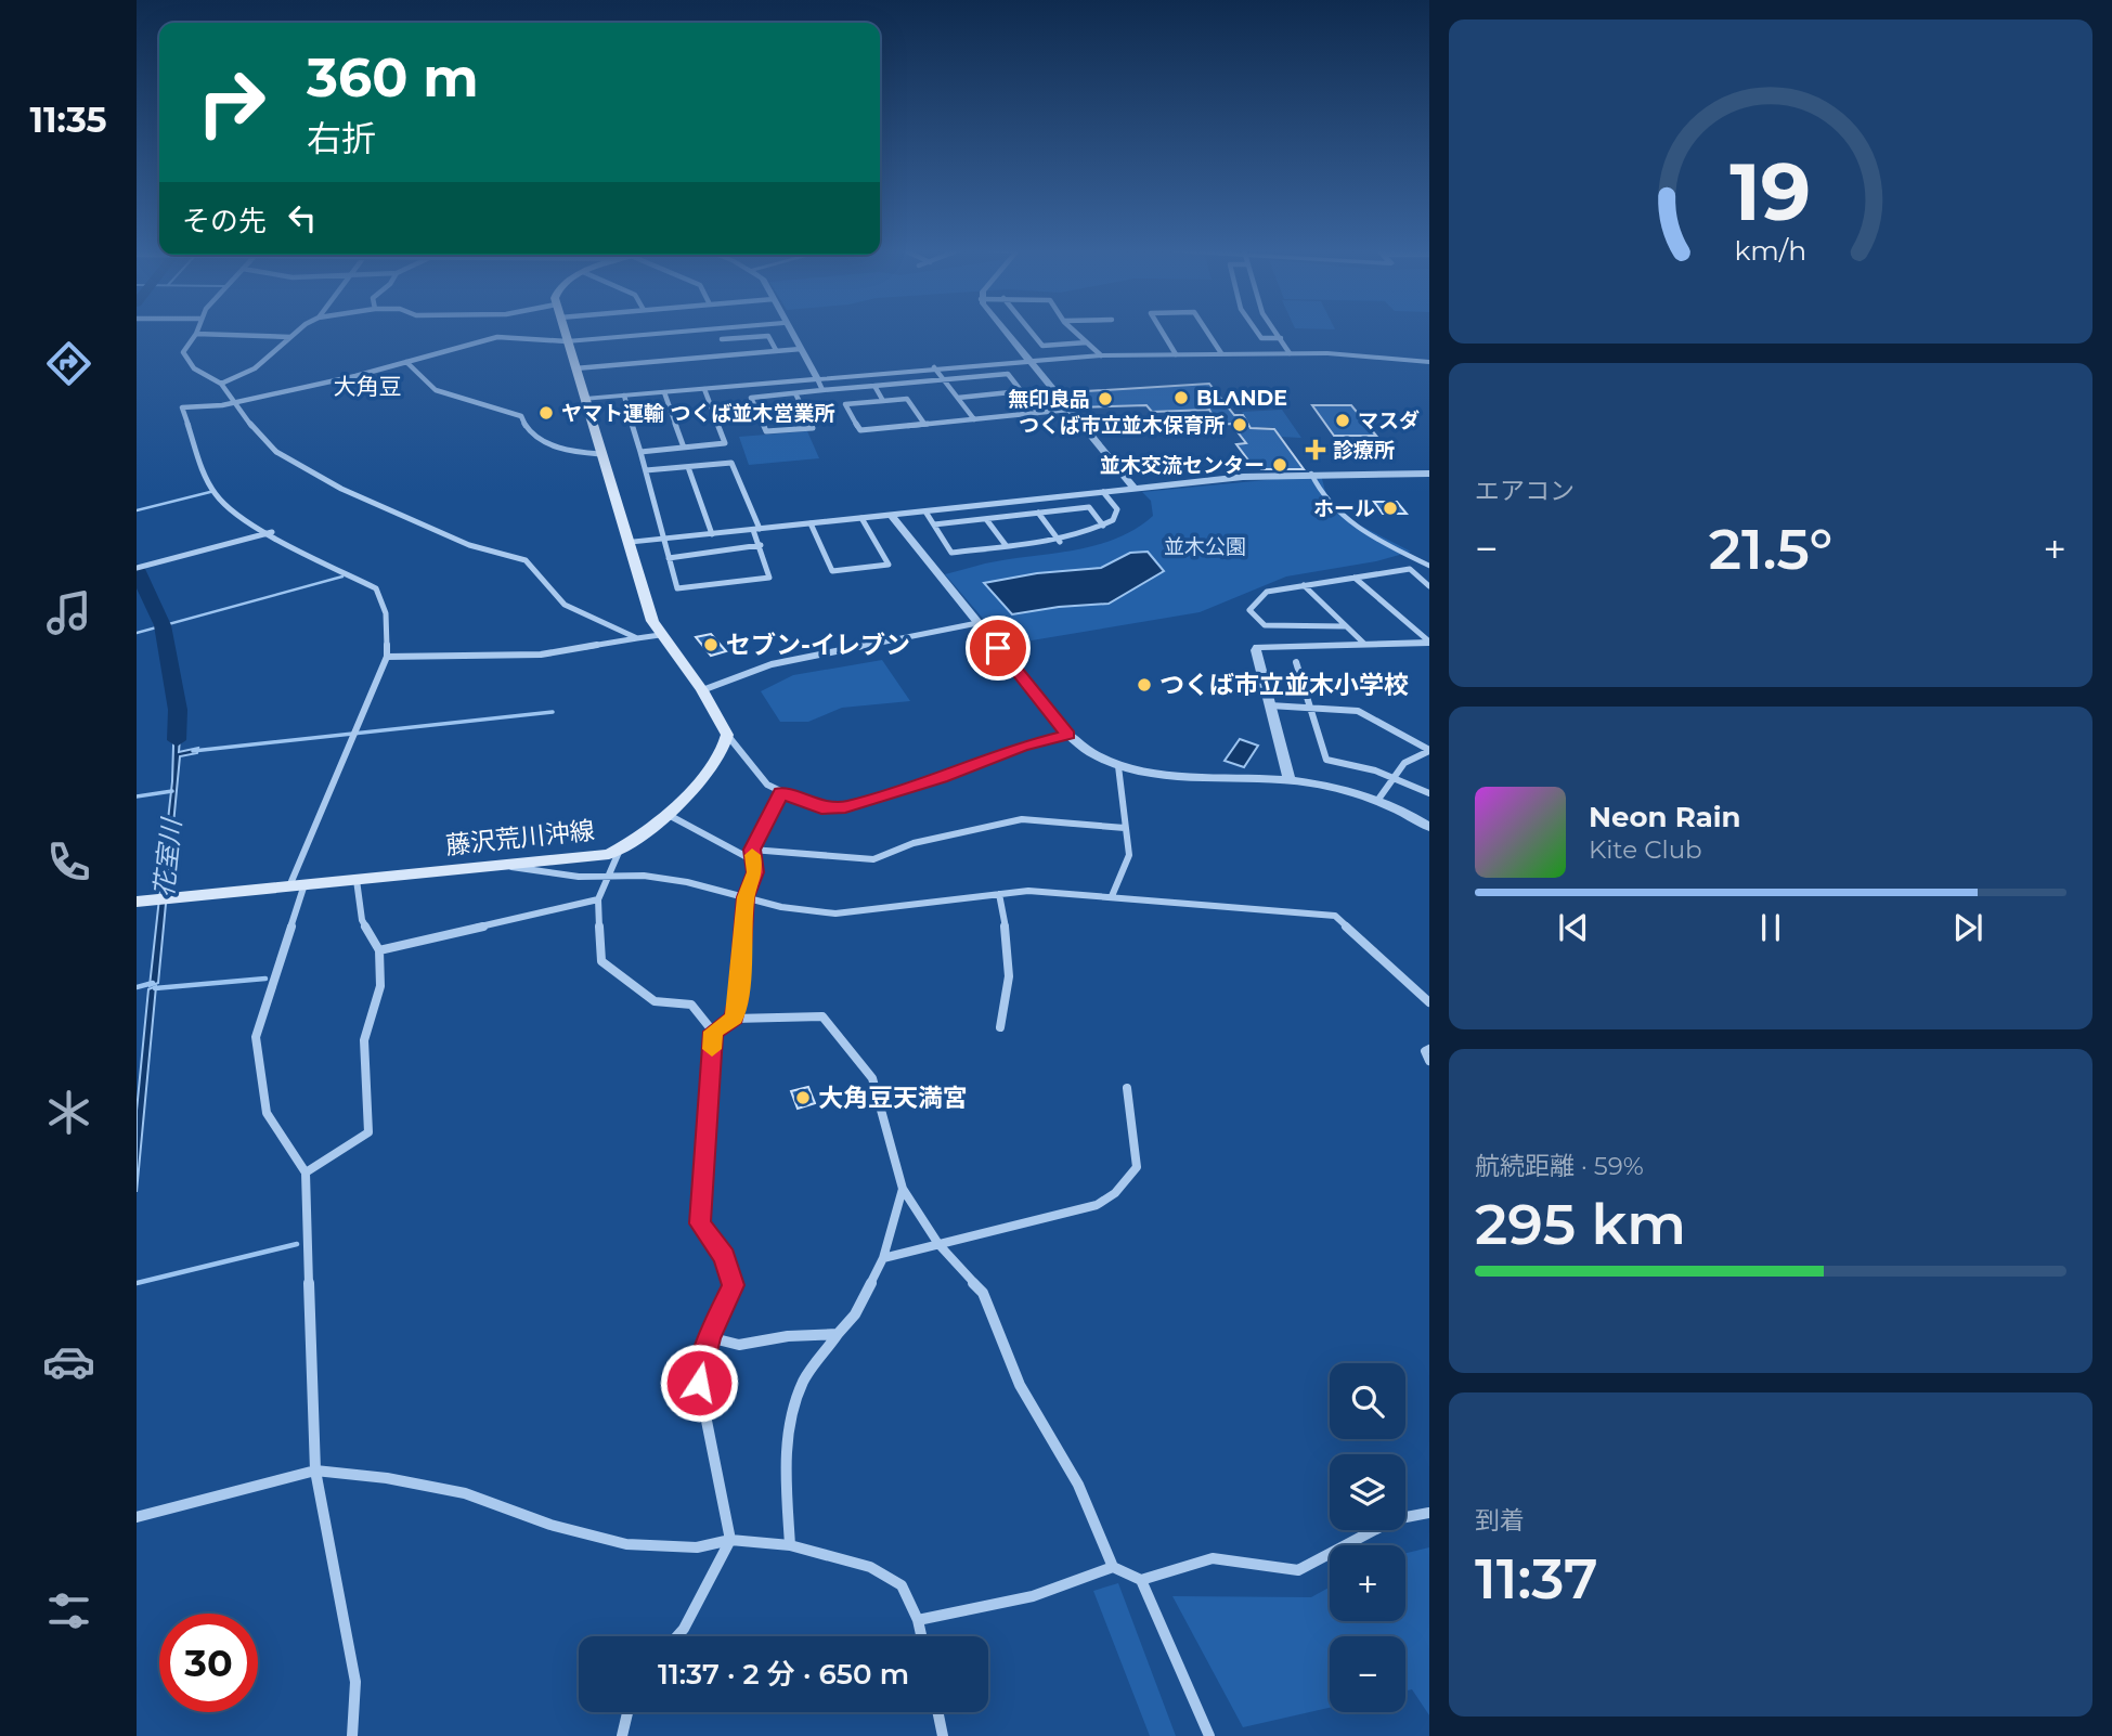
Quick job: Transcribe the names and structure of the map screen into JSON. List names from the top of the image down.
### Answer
{
  "streets": {
    "main road": ["藤沢荒川沖線"]
  },
  "districts": ["大角豆"],
  "water": ["花室川"],
  "parks": ["並木公園"],
  "places": {
    "other": [
      "BLΛNDE",
      "無印良品",
      "ヤマト運輸 つくば並木営業所",
      "マスダ",
      "つくば市立並木保育所",
      "並木交流センター",
      "ホール",
      "セブン-イレブン",
      "つくば市立並木小学校",
      "大角豆天満宮"
    ],
    "health": ["診療所"]
  },
  "page": {
    "tabs": "11:35",
    "turn": ["360 m", "右折"],
    "then": "その先",
    "tile": [
      "エアコン",
      ["航続距離 · 59%", "295 km"],
      ["到着", "11:37"]
    ],
    "heat": ["−", "21.5°", "+"],
    "song": ["Neon Rain", "Kite Club"],
    "map_buttons": ["+", "−"],
    "limit": "30",
    "trip": "11:37 · 2 分 · 650 m",
    "gauge": ["19", "km/h"]
  }
}
